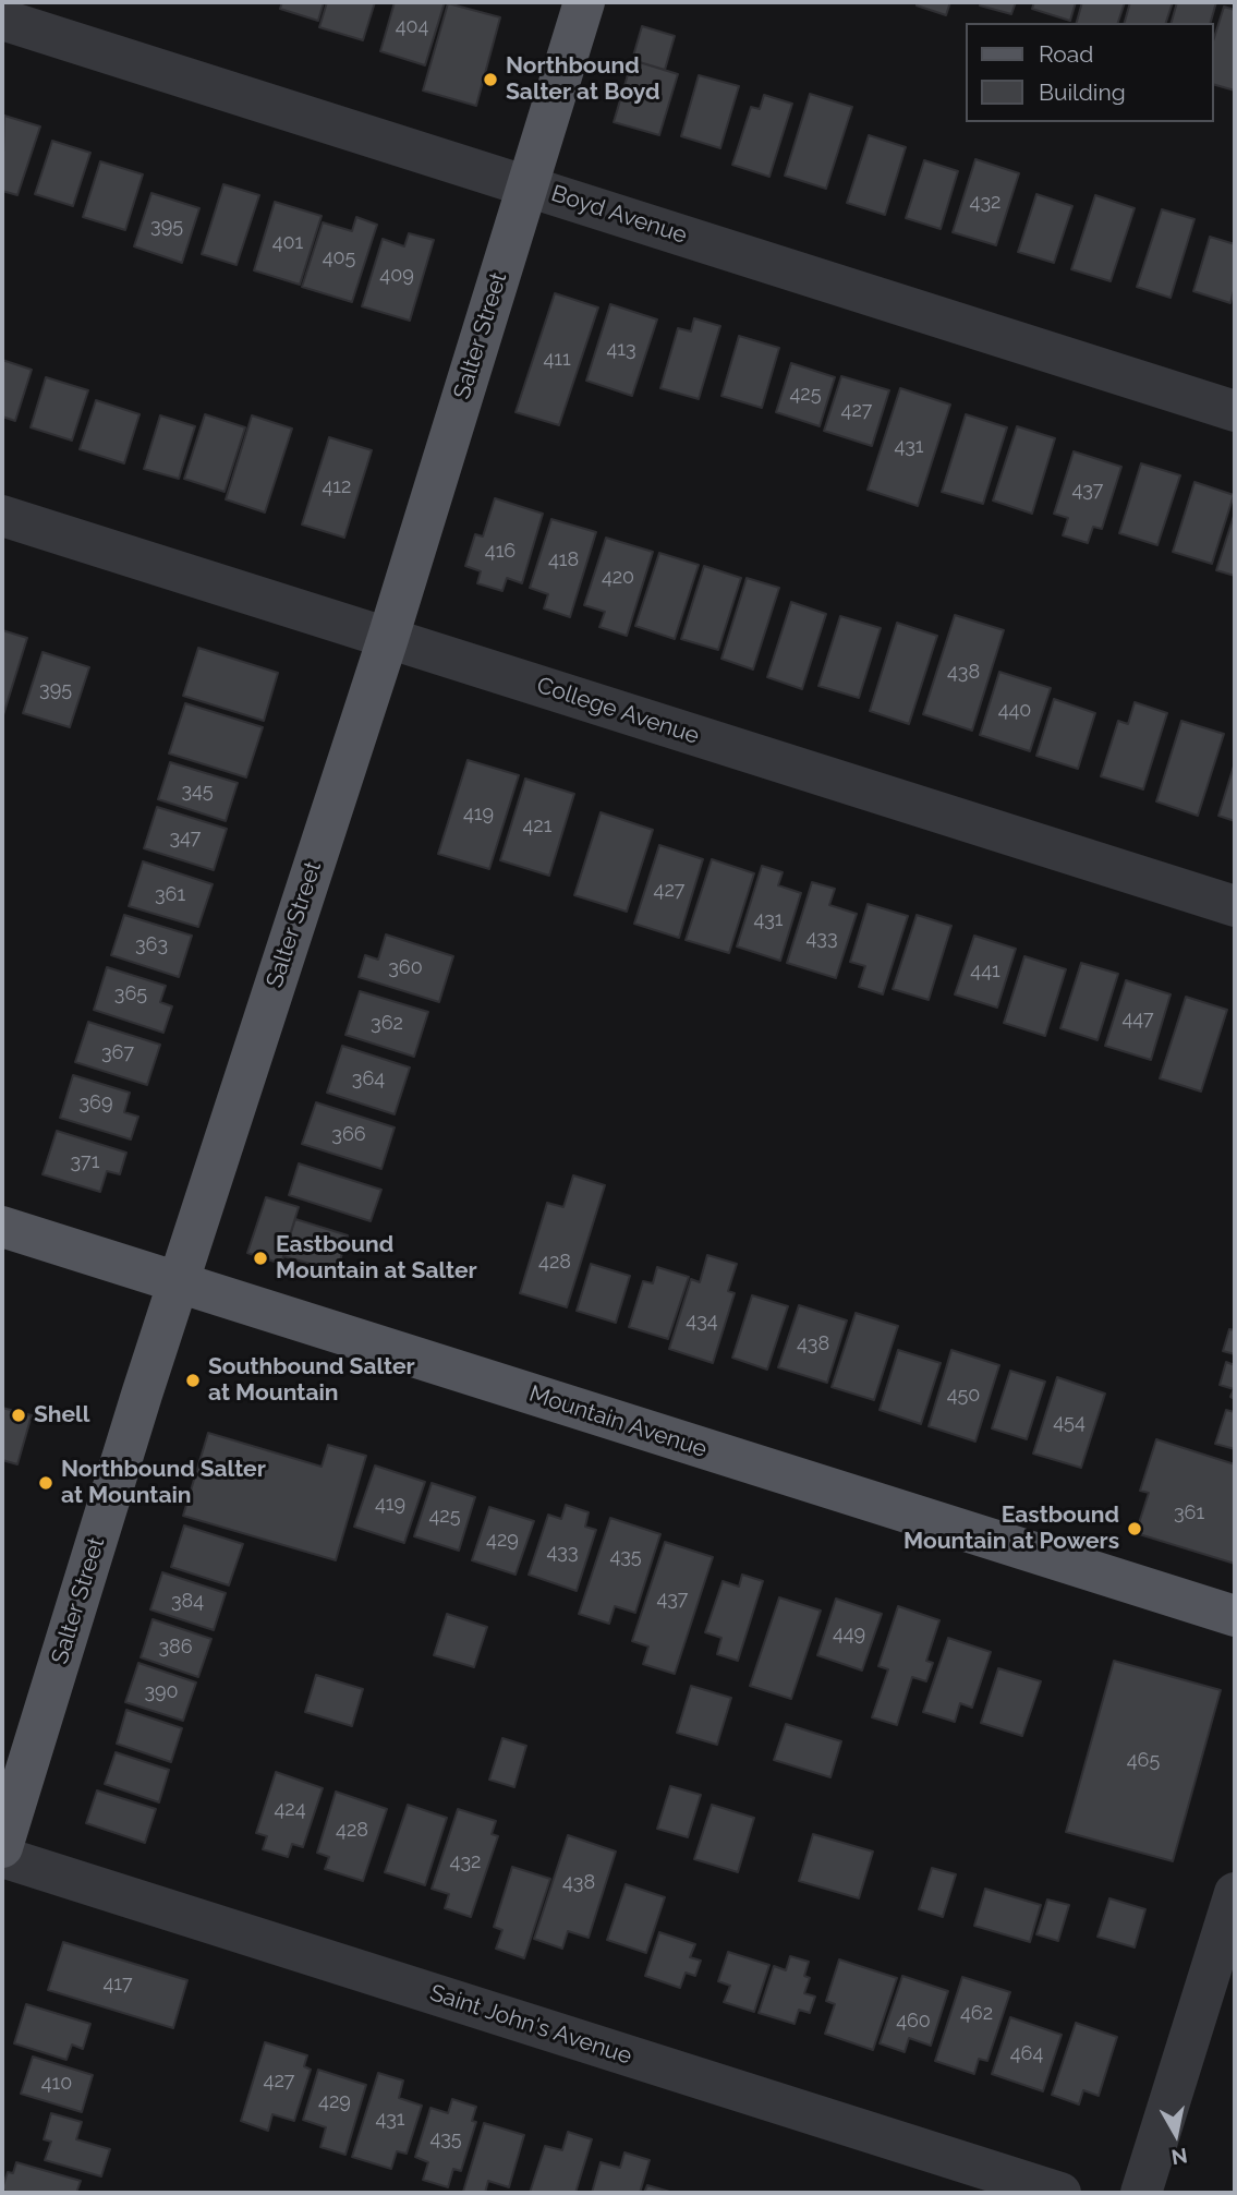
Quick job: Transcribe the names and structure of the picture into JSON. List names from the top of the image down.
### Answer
{
  "streets": {
    "main road": ["Salter Street", "Mountain Avenue"],
    "street": ["Boyd Avenue", "College Avenue", "Saint John's Avenue"]
  },
  "crossings": [
    ["Boyd Avenue", "Salter Street"],
    ["Salter Street", "College Avenue"],
    ["Salter Street", "Mountain Avenue"]
  ],
  "places": [
    "Northbound Salter at Boyd",
    "Eastbound Mountain at Salter",
    "Southbound Salter at Mountain",
    "Shell",
    "Northbound Salter at Mountain",
    "Eastbound Mountain at Powers"
  ],
  "house_numbers": [
    "404",
    "432",
    "395",
    "401",
    "405",
    "409",
    "413",
    "411",
    "425",
    "427",
    "431",
    "412",
    "437",
    "416",
    "418",
    "420",
    "438",
    "395",
    "440",
    "345",
    "419",
    "421",
    "347",
    "427",
    "361",
    "431",
    "433",
    "363",
    "360",
    "441",
    "365",
    "447",
    "362",
    "367",
    "364",
    "369",
    "366",
    "371",
    "428",
    "434",
    "438",
    "450",
    "454",
    "419",
    "361",
    "425",
    "429",
    "433",
    "435",
    "437",
    "384",
    "449",
    "386",
    "390",
    "465",
    "424",
    "428",
    "432",
    "438",
    "417",
    "462",
    "460",
    "464",
    "427",
    "410",
    "429",
    "431",
    "435"
  ],
  "legend": ["Road", "Building"],
  "north": "bottom"
}
